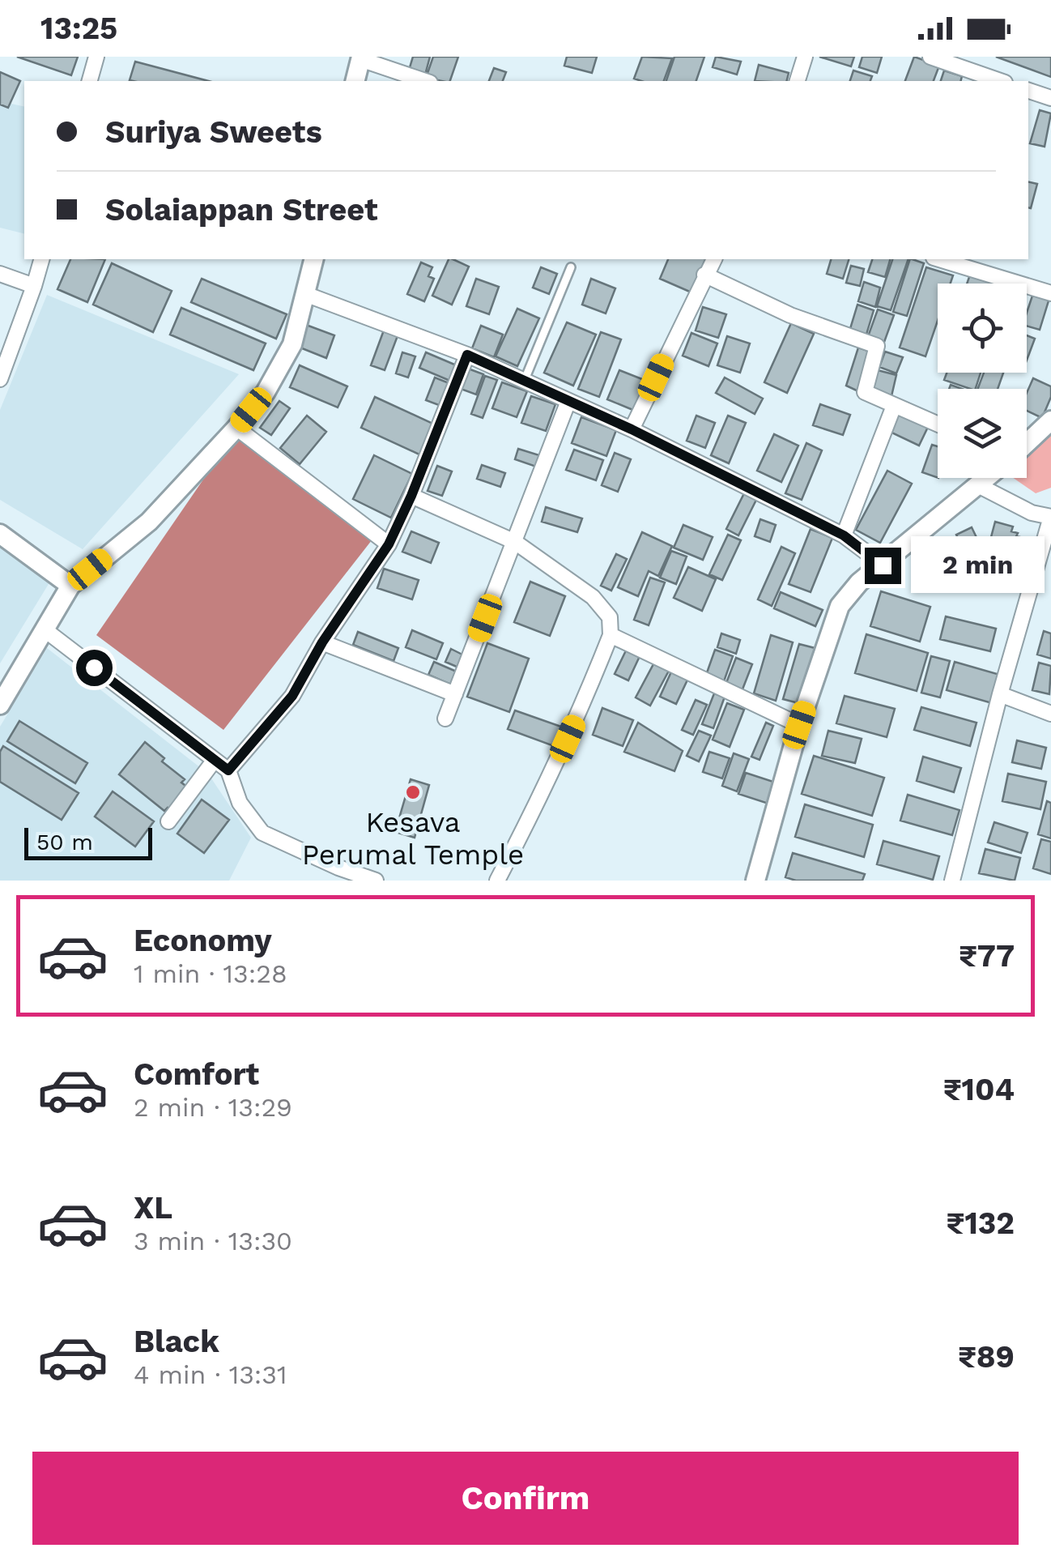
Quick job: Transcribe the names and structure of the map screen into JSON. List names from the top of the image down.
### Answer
{
  "places": ["Kesava Perumal Temple"],
  "scale_bar": "50 m",
  "page": {
    "status": "13:25",
    "banner": ["Suriya Sweets", "Solaiappan Street"],
    "bubble": "2 min",
    "scale": "50 m",
    "list": [
      {
        "name": "Economy",
        "note": "1 min · 13:28",
        "value": "₹77"
      },
      {
        "name": "Comfort",
        "note": "2 min · 13:29",
        "value": "₹104"
      },
      {
        "name": "XL",
        "note": "3 min · 13:30",
        "value": "₹132"
      },
      {
        "name": "Black",
        "note": "4 min · 13:31",
        "value": "₹89"
      }
    ],
    "buttons": "Confirm"
  }
}
